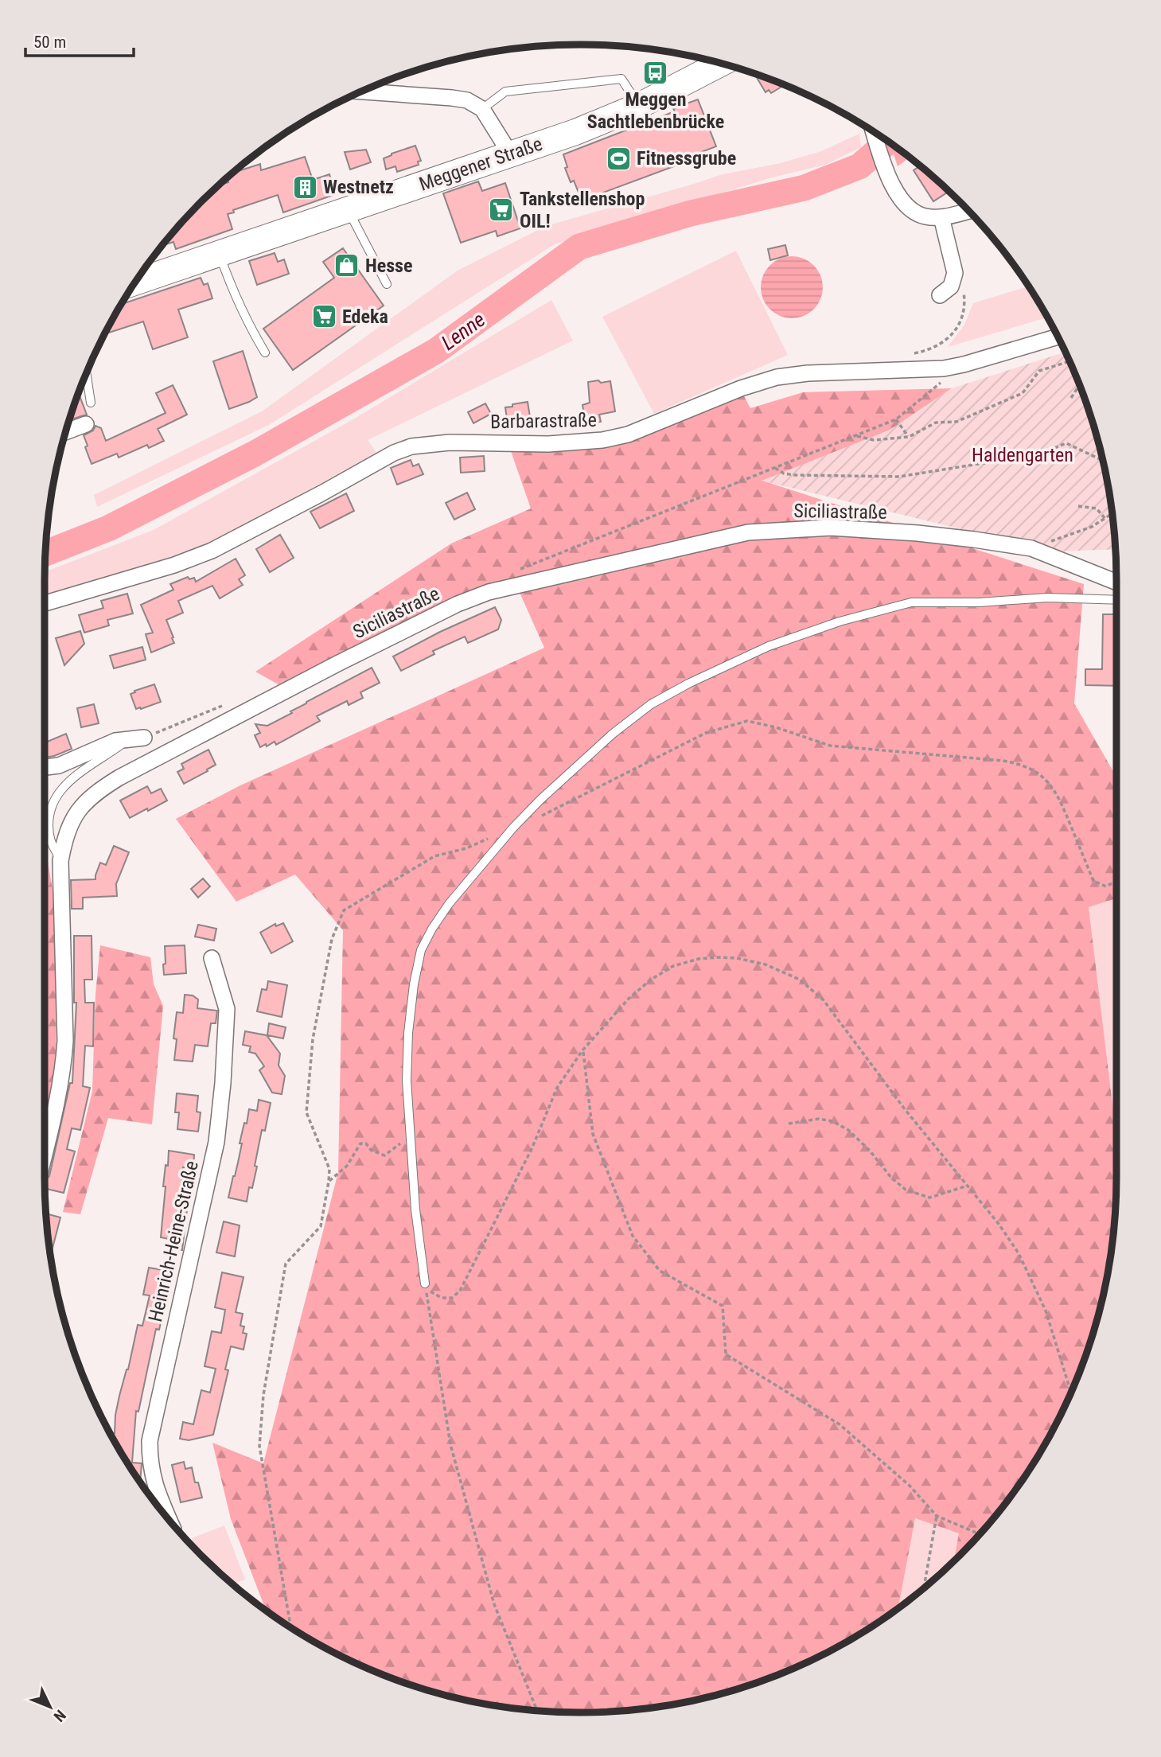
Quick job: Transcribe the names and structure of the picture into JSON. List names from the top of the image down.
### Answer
{
  "streets": {
    "main road": ["Meggener Straße"],
    "street": ["Barbarastraße", "Siciliastraße", "Heinrich-Heine-Straße"]
  },
  "water": ["Lenne"],
  "parks": ["Haldengarten"],
  "places": {
    "bus stop": ["Meggen Sachtlebenbrücke"],
    "sports": ["Fitnessgrube"],
    "building": ["Westnetz"],
    "supermarket": ["Tankstellenshop OIL!", "Edeka"],
    "shop": ["Hesse"]
  },
  "scale_bar": "50 m",
  "north": "bottom right"
}
